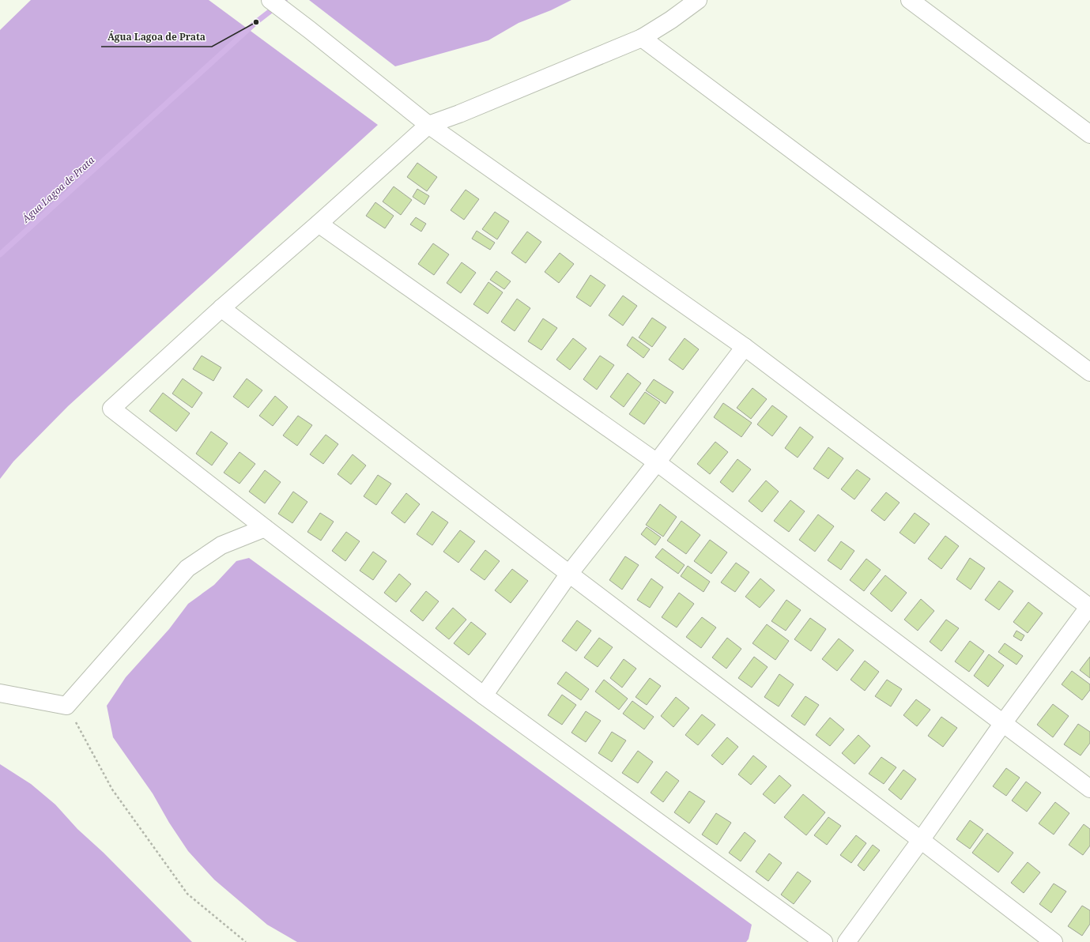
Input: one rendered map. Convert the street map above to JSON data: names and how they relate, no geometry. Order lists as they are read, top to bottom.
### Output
{
  "water": ["Água Lagoa de Prata"],
  "places": ["Água Lagoa de Prata"]
}
